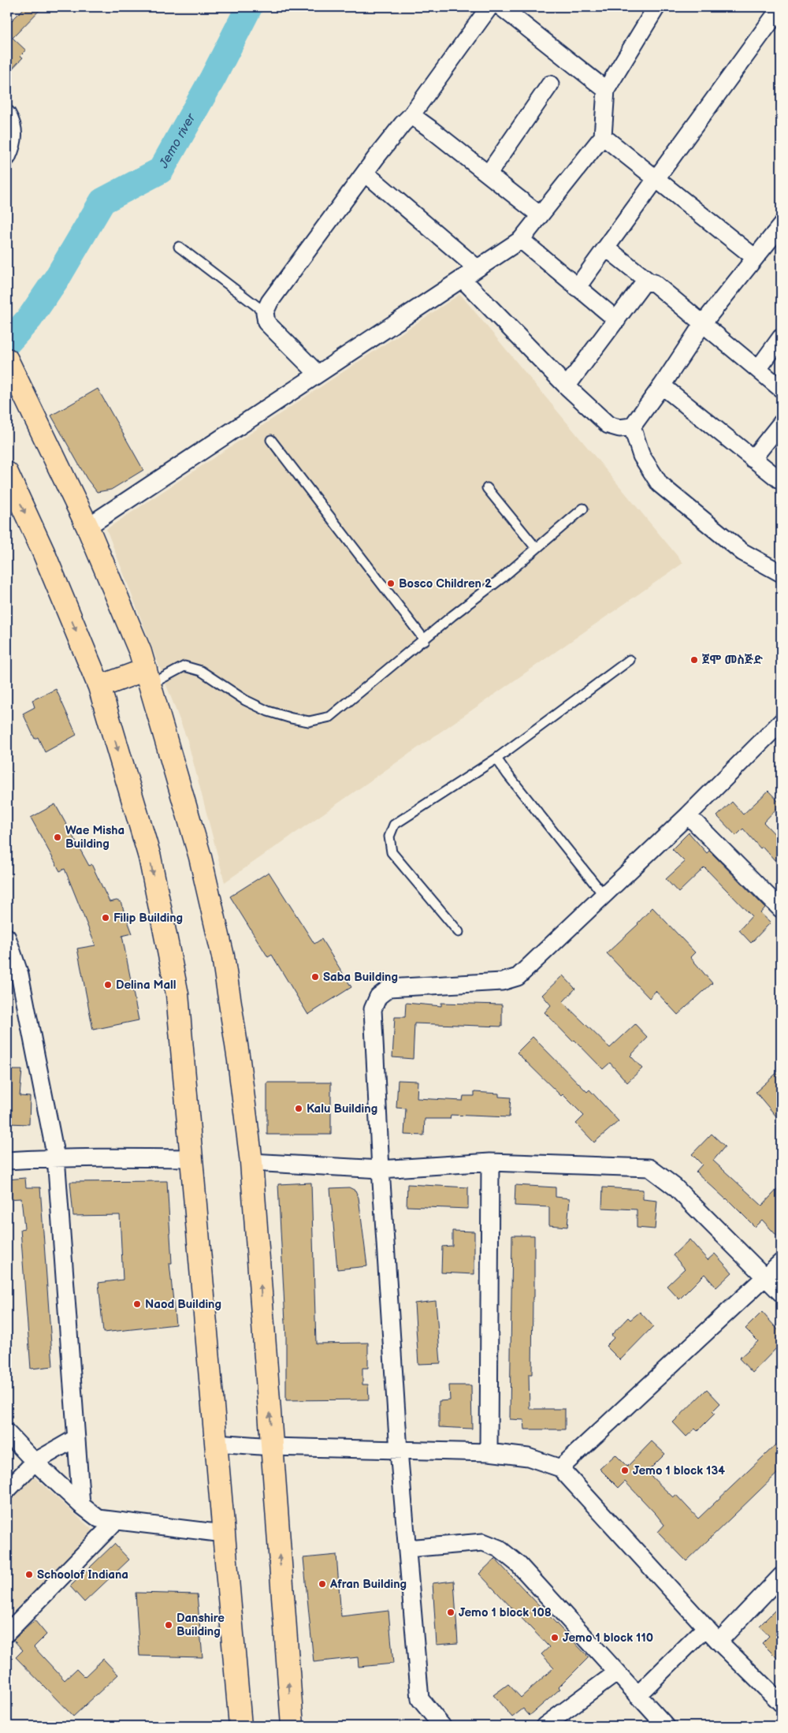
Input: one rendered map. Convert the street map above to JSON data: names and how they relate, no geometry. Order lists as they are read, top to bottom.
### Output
{
  "water": ["Jemo river"],
  "places": [
    "Bosco Children 2",
    "ጀሞ መስጅድ",
    "Wae Misha Building",
    "Filip Building",
    "Saba Building",
    "Delina Mall",
    "Kalu Building",
    "Naod Building",
    "Jemo 1 block 134",
    "Schoolof Indiana",
    "Afran Building",
    "Jemo 1 block 108",
    "Danshire Building",
    "Jemo 1 block 110"
  ]
}
